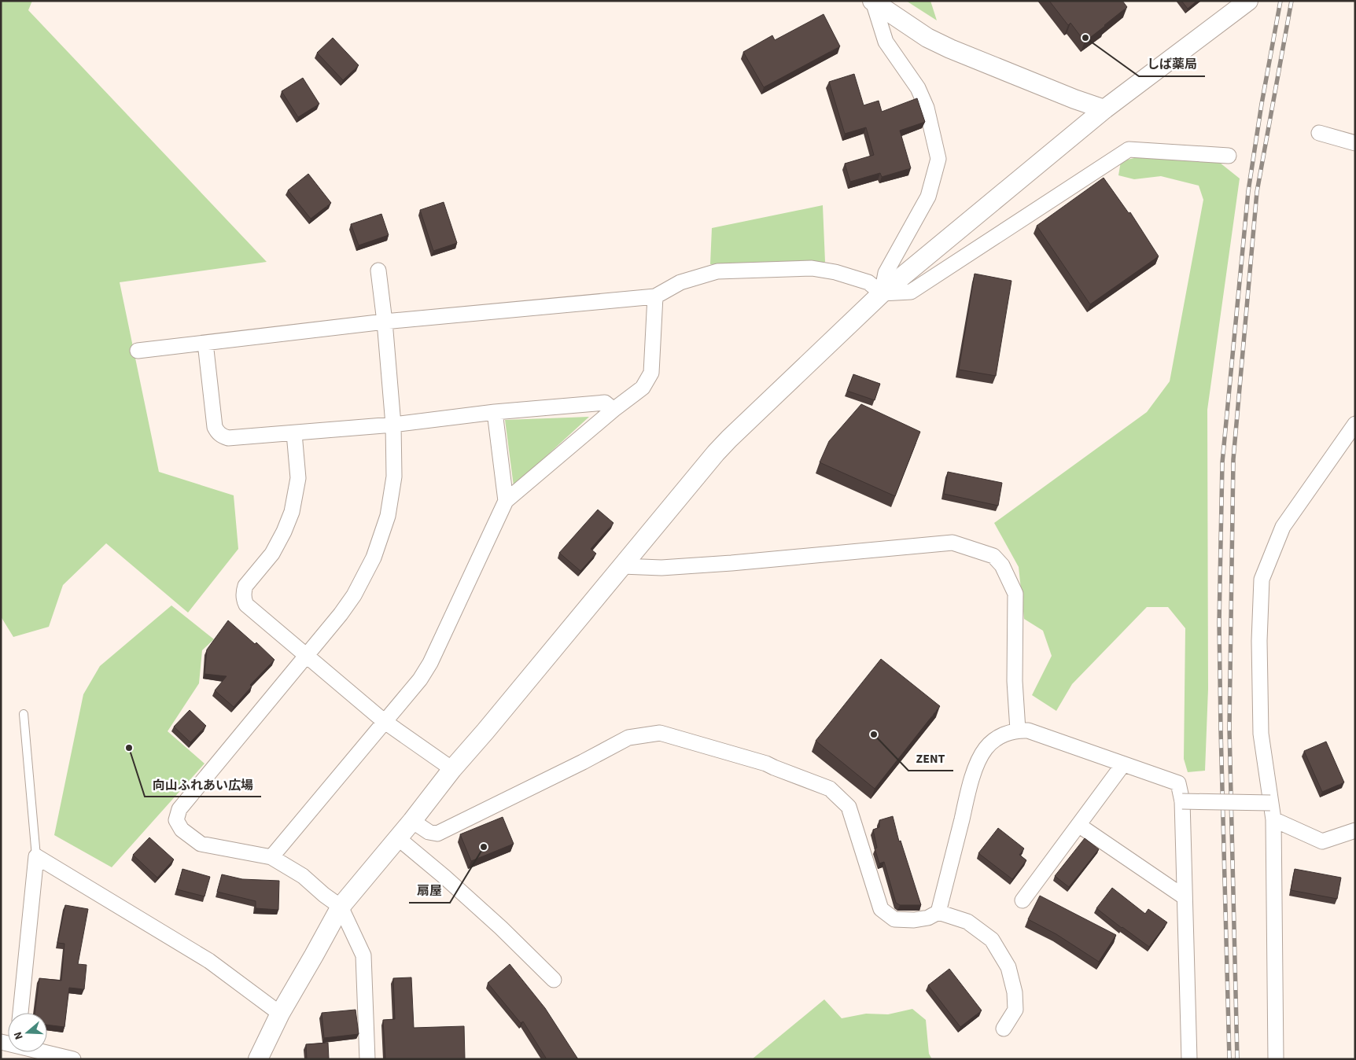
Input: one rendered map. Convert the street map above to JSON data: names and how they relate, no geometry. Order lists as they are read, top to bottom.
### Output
{
  "places": [
    "しば薬局",
    "ZENT",
    "向山ふれあい広場",
    "扇屋"
  ],
  "north": "left"
}
